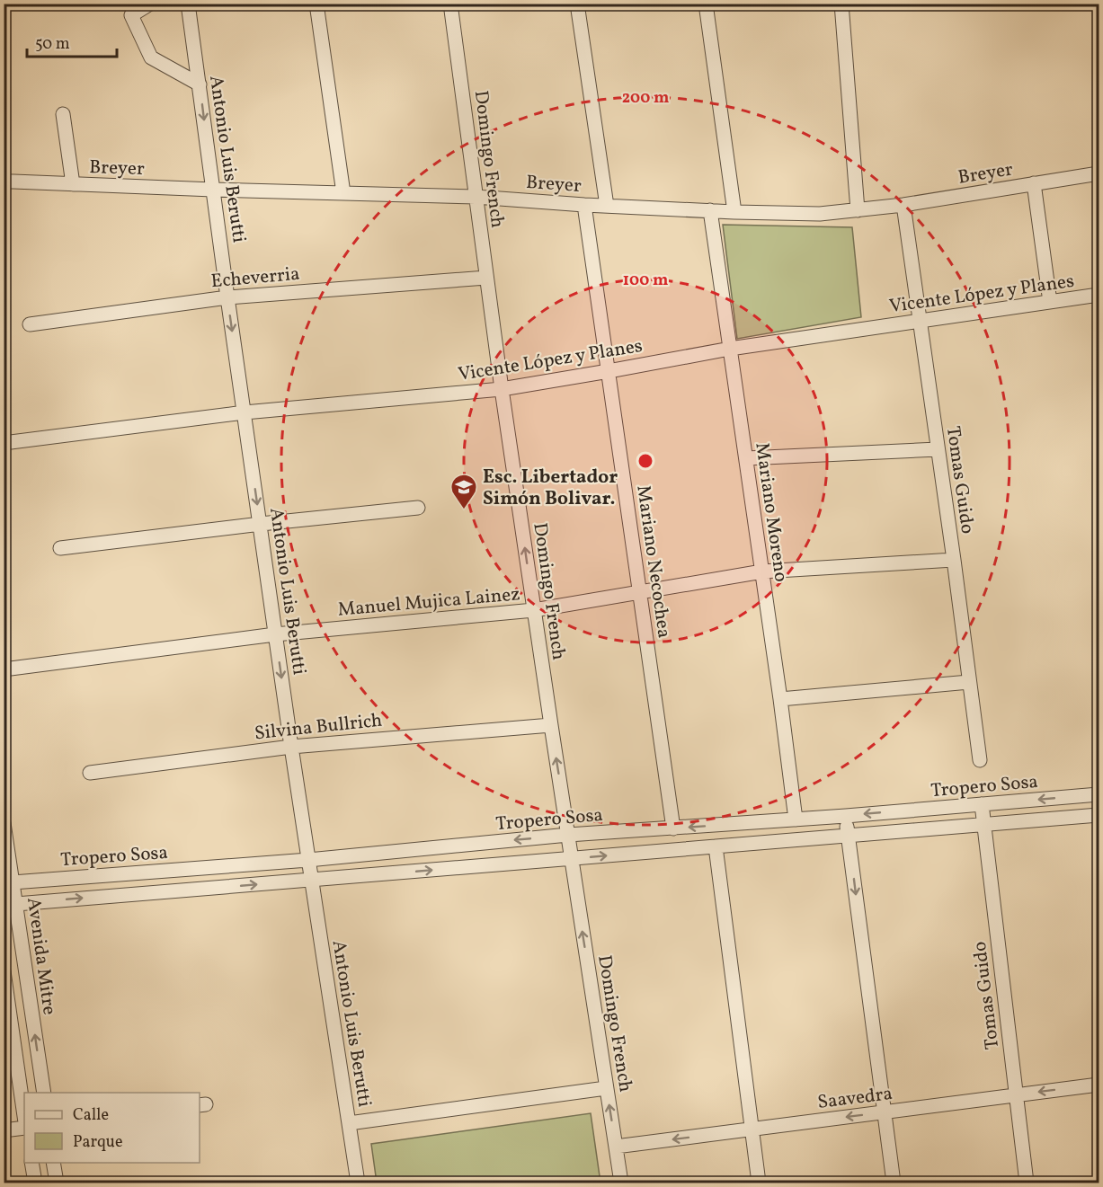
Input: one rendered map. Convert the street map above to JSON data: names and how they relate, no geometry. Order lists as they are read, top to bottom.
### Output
{
  "streets": {
    "street": [
      "Antonio Luis Berutti",
      "Domingo French",
      "Breyer",
      "Echeverria",
      "Vicente López y Planes",
      "Tomas Guido",
      "Mariano Moreno",
      "Mariano Necochea",
      "Manuel Mujica Lainez",
      "Silvina Bullrich",
      "Tropero Sosa",
      "Avenida Mitre",
      "Saavedra"
    ]
  },
  "crossings": [
    ["Antonio Luis Berutti", "Breyer"],
    ["Antonio Luis Berutti", "Echeverria"],
    ["Antonio Luis Berutti", "Vicente López y Planes"],
    ["Antonio Luis Berutti", "Manuel Mujica Lainez"],
    ["Antonio Luis Berutti", "Silvina Bullrich"],
    ["Antonio Luis Berutti", "Tropero Sosa"],
    ["Domingo French", "Breyer"],
    ["Domingo French", "Echeverria"],
    ["Domingo French", "Vicente López y Planes"],
    ["Domingo French", "Manuel Mujica Lainez"],
    ["Domingo French", "Silvina Bullrich"],
    ["Domingo French", "Tropero Sosa"],
    ["Domingo French", "Saavedra"],
    ["Breyer", "Tomas Guido"],
    ["Breyer", "Mariano Moreno"],
    ["Breyer", "Mariano Necochea"],
    ["Vicente López y Planes", "Tomas Guido"],
    ["Vicente López y Planes", "Mariano Moreno"],
    ["Vicente López y Planes", "Mariano Necochea"],
    ["Tomas Guido", "Manuel Mujica Lainez"],
    ["Tomas Guido", "Tropero Sosa"],
    ["Tomas Guido", "Saavedra"],
    ["Mariano Moreno", "Manuel Mujica Lainez"],
    ["Mariano Moreno", "Tropero Sosa"],
    ["Mariano Necochea", "Manuel Mujica Lainez"],
    ["Mariano Necochea", "Tropero Sosa"],
    ["Tropero Sosa", "Avenida Mitre"]
  ],
  "one_way": ["Antonio Luis Berutti", "Domingo French", "Saavedra"],
  "places": {
    "school or university": ["Esc. Libertador Simón Bolivar."]
  },
  "legend": ["Calle", "Parque"],
  "scale_bar": "50 m",
  "rings": ["200 m", "100 m"]
}
